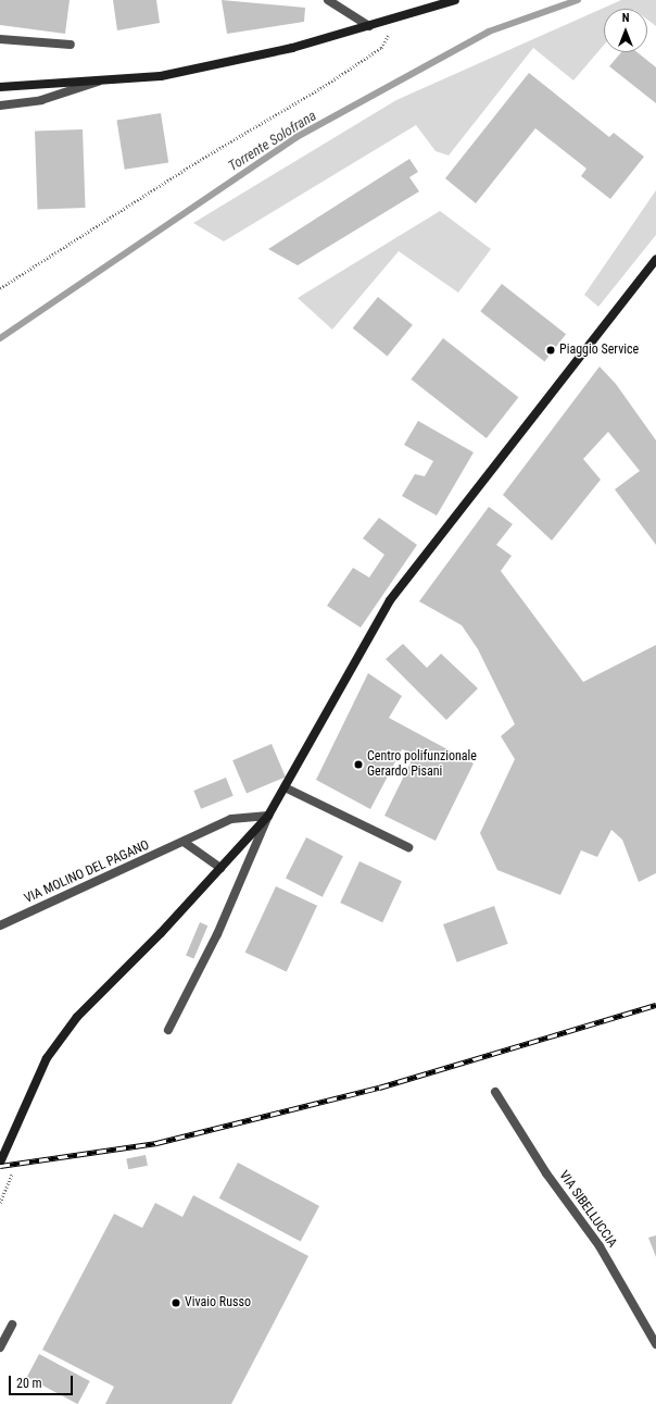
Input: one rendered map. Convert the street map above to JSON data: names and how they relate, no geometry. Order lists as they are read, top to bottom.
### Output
{
  "streets": {
    "street": ["VIA MOLINO DEL PAGANO", "VIA SIBELLUCCIA"]
  },
  "water": ["Torrente Solofrana"],
  "places": ["Piaggio Service", "Centro polifunzionale Gerardo Pisani", "Vivaio Russo"],
  "scale_bar": "20 m",
  "north": "top"
}
